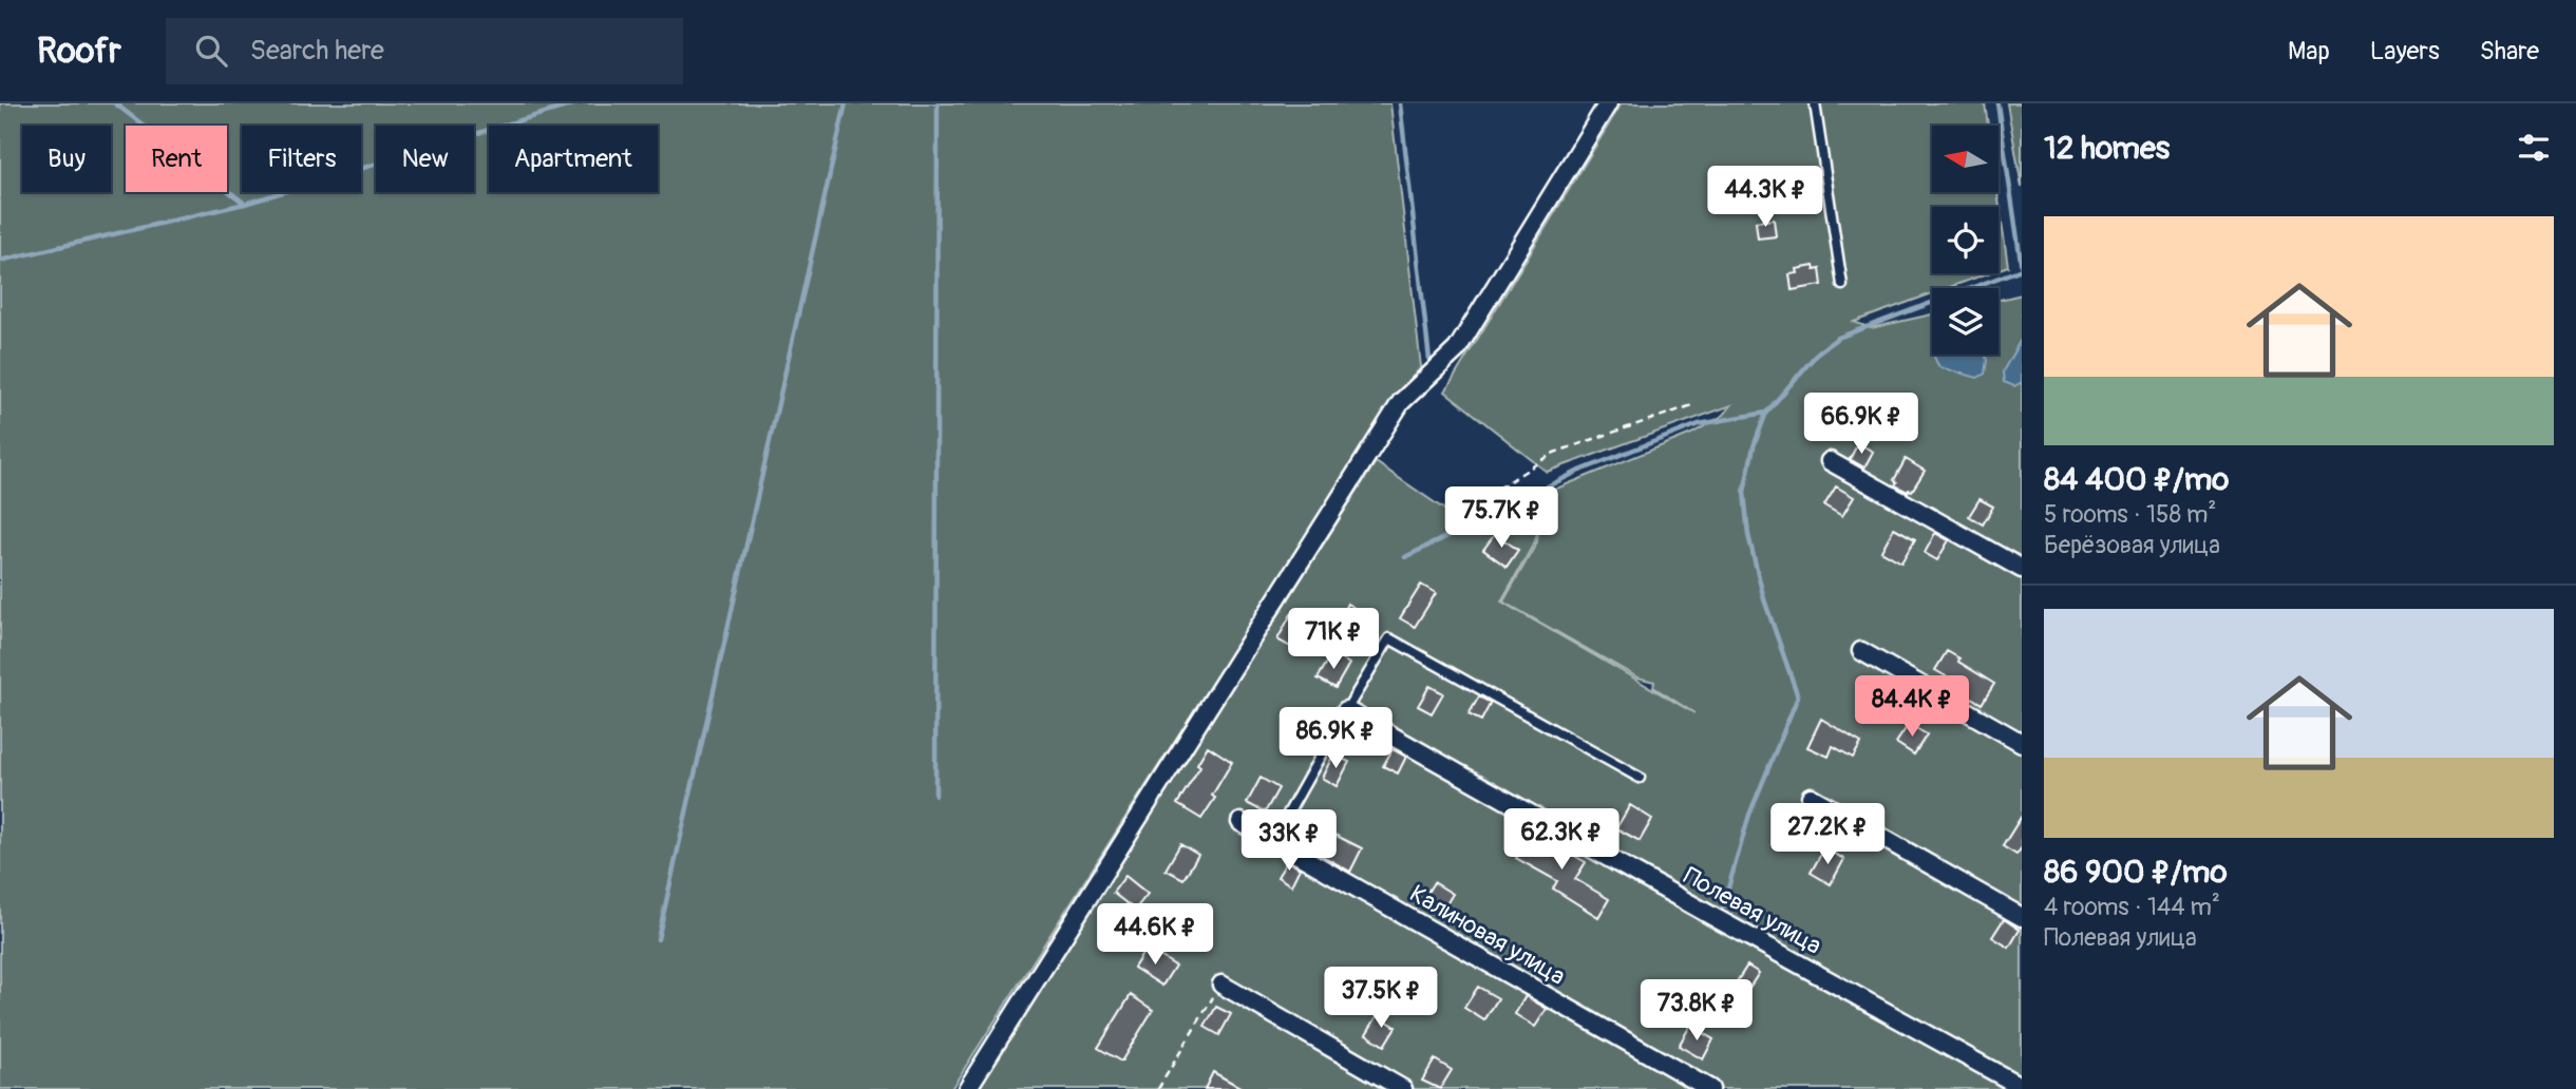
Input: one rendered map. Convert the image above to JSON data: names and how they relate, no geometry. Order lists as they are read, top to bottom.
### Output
{
  "streets": {
    "street": ["Полевая улица", "Калиновая улица"]
  },
  "north": "left",
  "page": {
    "header": "Roofr",
    "search": "Search here",
    "nav": ["Map", "Layers", "Share"],
    "heading": "12 homes",
    "chip": [
      "Buy",
      "Rent",
      "Filters",
      "New",
      "Apartment"
    ],
    "price": [
      "44.3K ₽",
      "66.9K ₽",
      "75.7K ₽",
      "71K ₽",
      "84.4K ₽",
      "86.9K ₽",
      "27.2K ₽",
      "62.3K ₽",
      "33K ₽",
      "44.6K ₽",
      "37.5K ₽",
      "73.8K ₽"
    ],
    "list": [
      {
        "name": "84 400 ₽/mo",
        "note": "5 rooms · 158 m² · Берёзовая улица"
      },
      {
        "name": "86 900 ₽/mo",
        "note": "4 rooms · 144 m² · Полевая улица"
      }
    ]
  }
}
